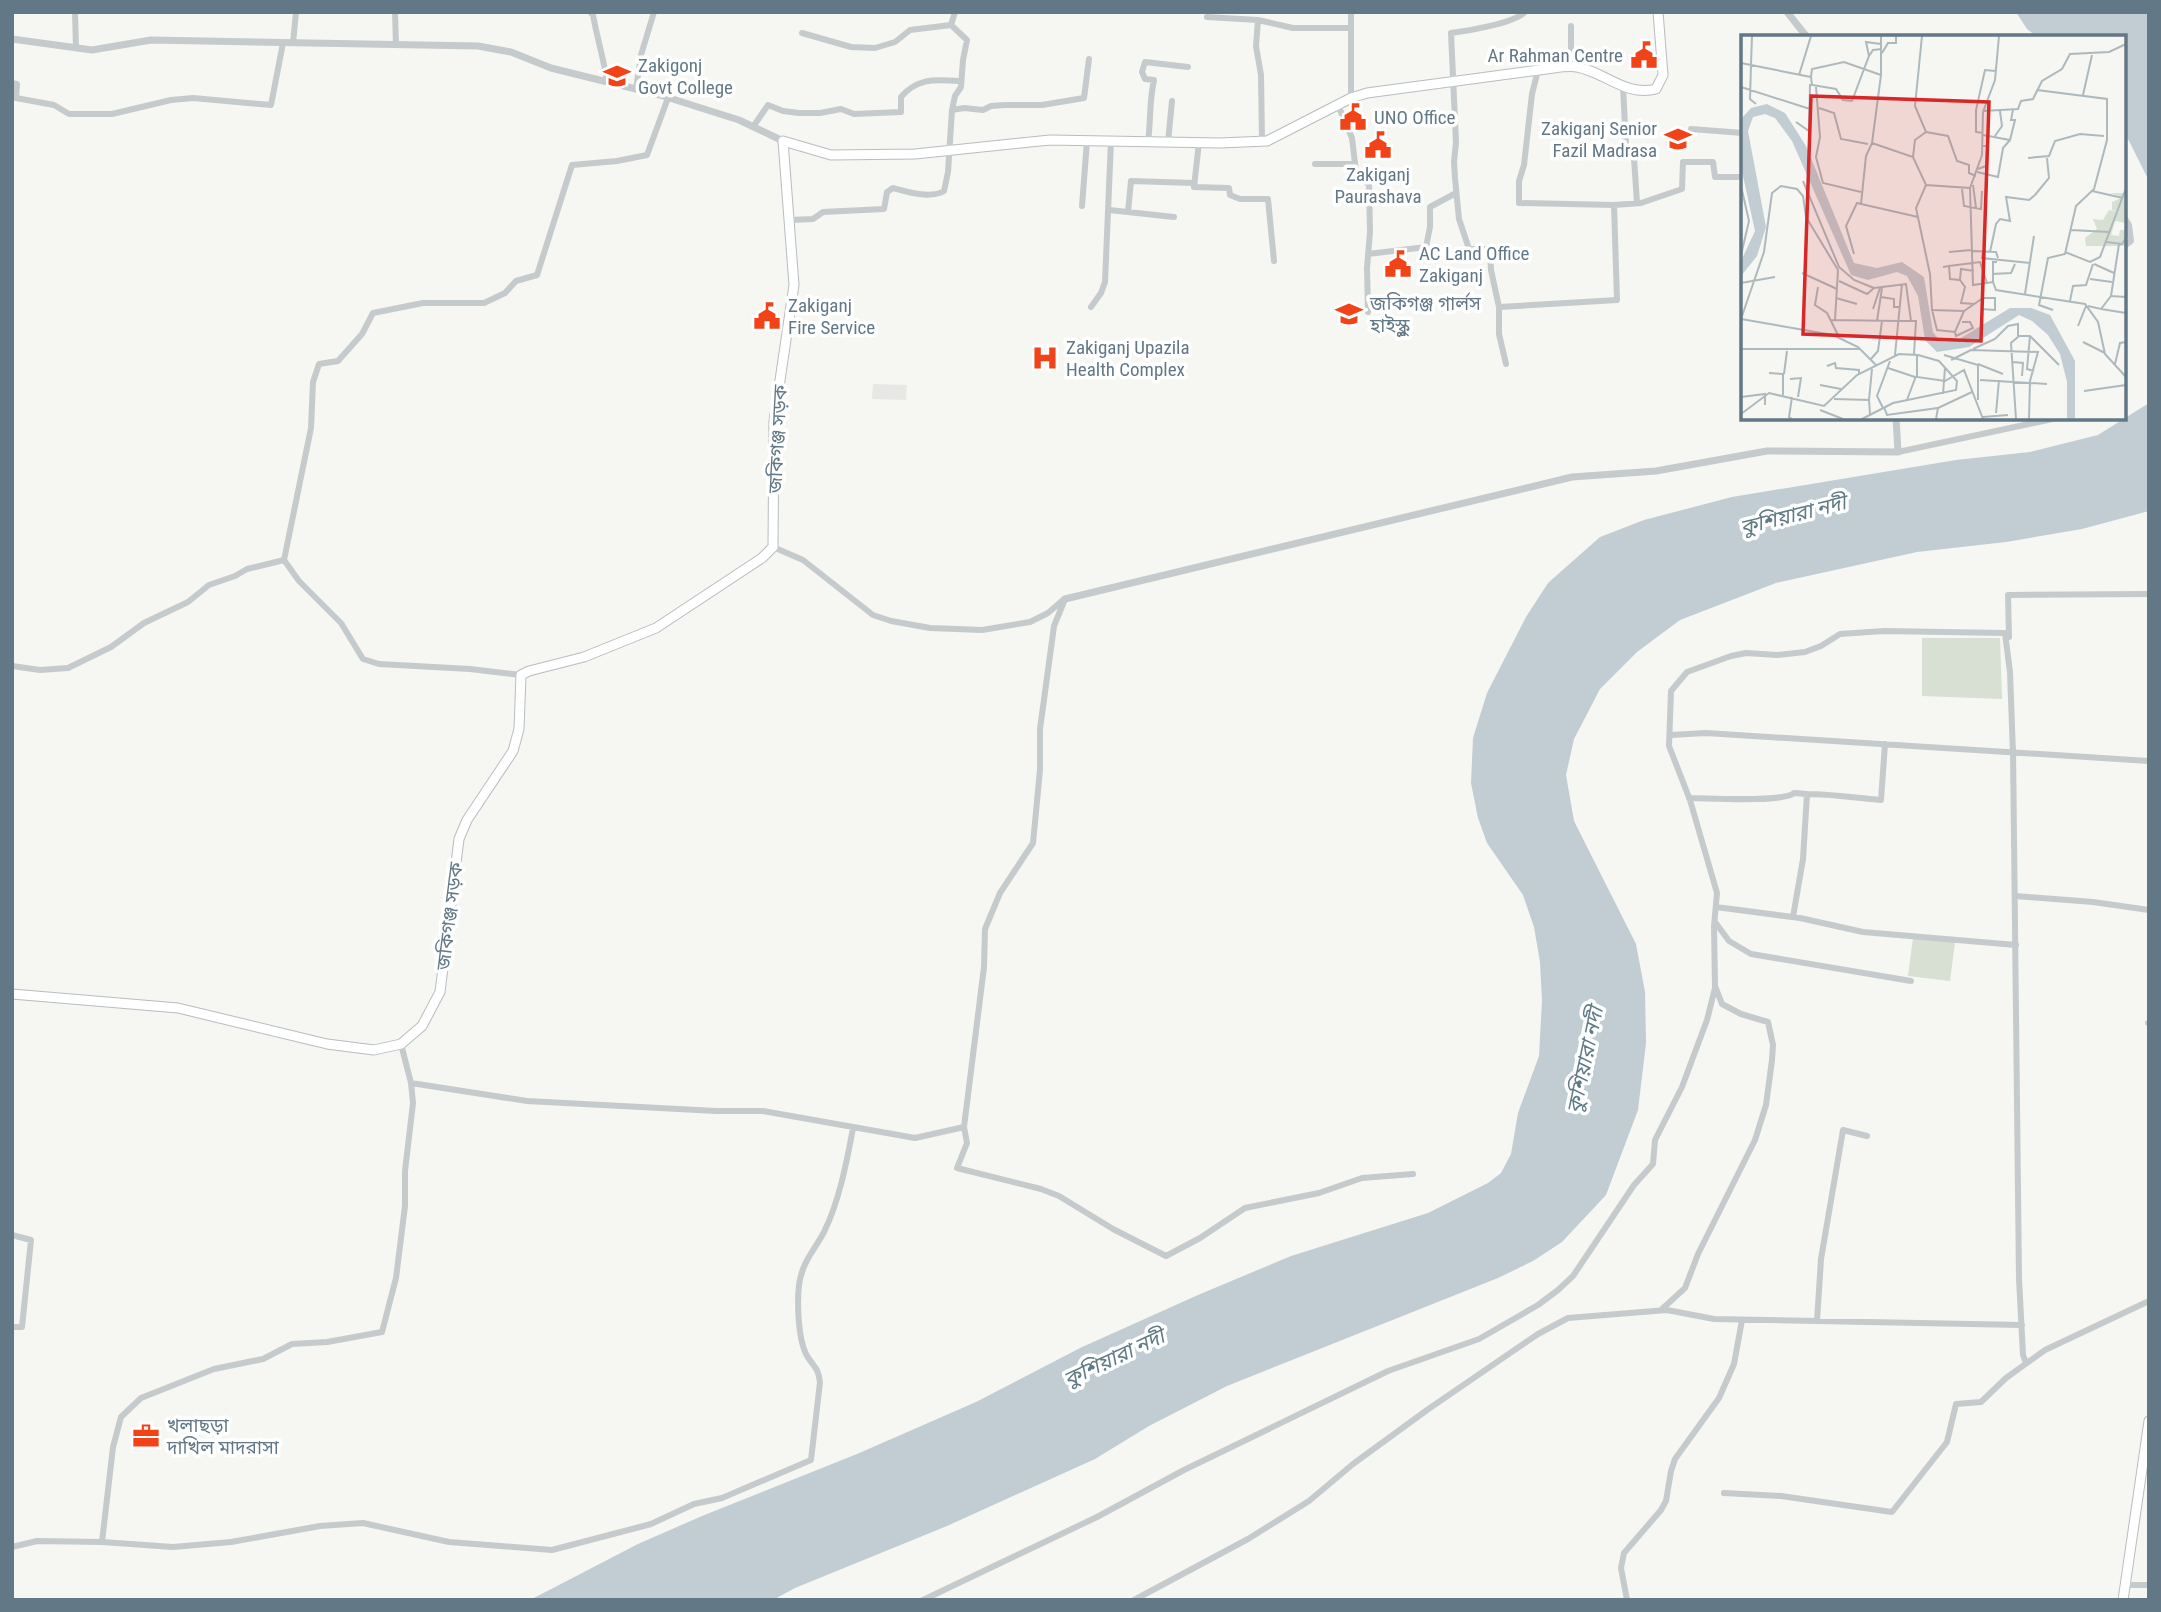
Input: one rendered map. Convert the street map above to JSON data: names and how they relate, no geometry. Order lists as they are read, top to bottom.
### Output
{
  "streets": {
    "main road": ["জকিগঞ্জ সড়ক"]
  },
  "water": ["কুশিয়ারা নদী"],
  "places": {
    "public building": [
      "Ar Rahman Centre",
      "UNO Office",
      "Zakiganj Paurashava",
      "AC Land Office Zakiganj",
      "Zakiganj Fire Service"
    ],
    "school or university": ["Zakigonj Govt College", "Zakiganj Senior Fazil Madrasa", "জকিগঞ্জ গার্লস হাইস্কুল"],
    "hospital": ["Zakiganj Upazila Health Complex"],
    "office": ["খলাছড়া দাখিল মাদরাসা"]
  }
}
